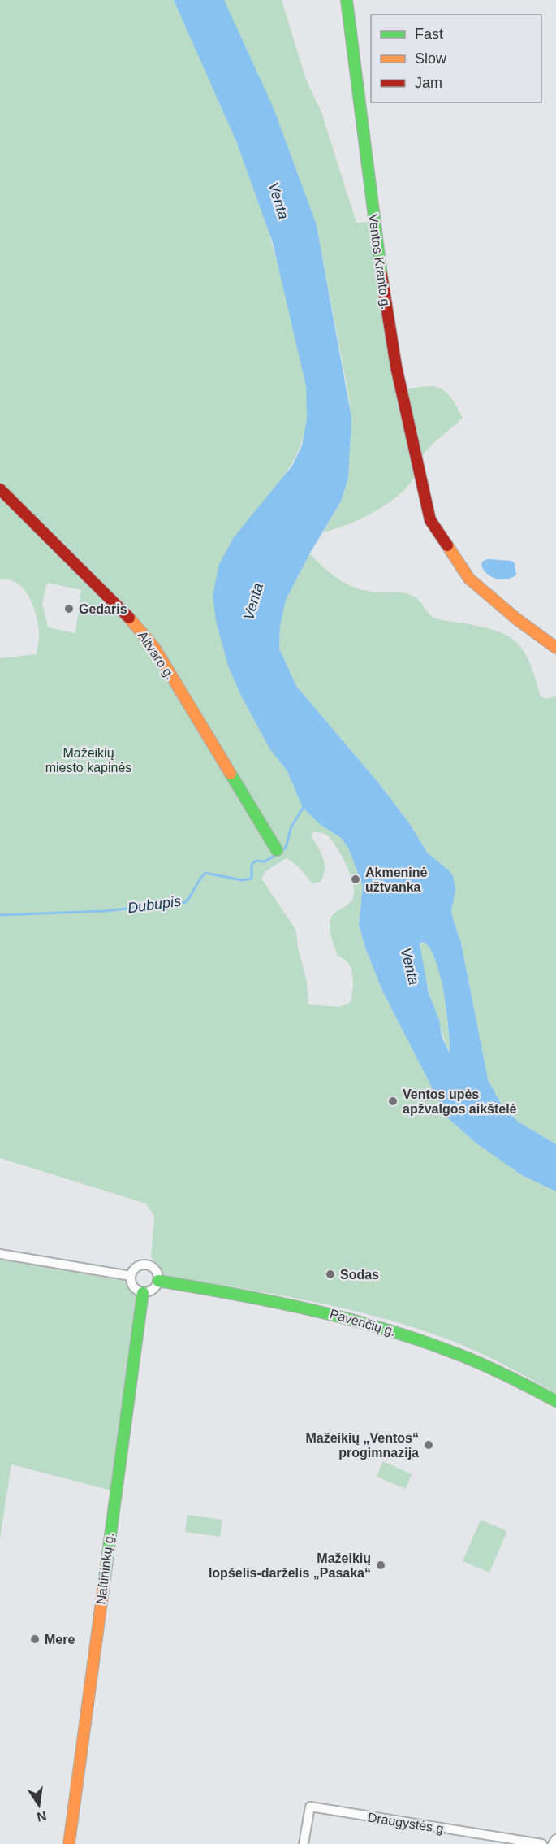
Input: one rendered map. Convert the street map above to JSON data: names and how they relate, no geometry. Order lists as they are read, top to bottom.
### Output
{
  "streets": {
    "street": [
      "Ventos Kranto g.",
      "Aitvaro g.",
      "Pavenčių g.",
      "Naftininkų g.",
      "Draugystės g."
    ]
  },
  "crossings": [
    ["Pavenčių g.", "Naftininkų g."]
  ],
  "water": ["Venta", "Dubupis"],
  "parks": ["Mažeikių miesto kapinės"],
  "places": [
    "Gedaris",
    "Akmeninė užtvanka",
    "Ventos upės apžvalgos aikštelė",
    "Sodas",
    "Mažeikių „Ventos“ progimnazija",
    "Mažeikių lopšelis-darželis „Pasaka“",
    "Mere"
  ],
  "legend": ["Fast", "Slow", "Jam"],
  "north": "bottom"
}
